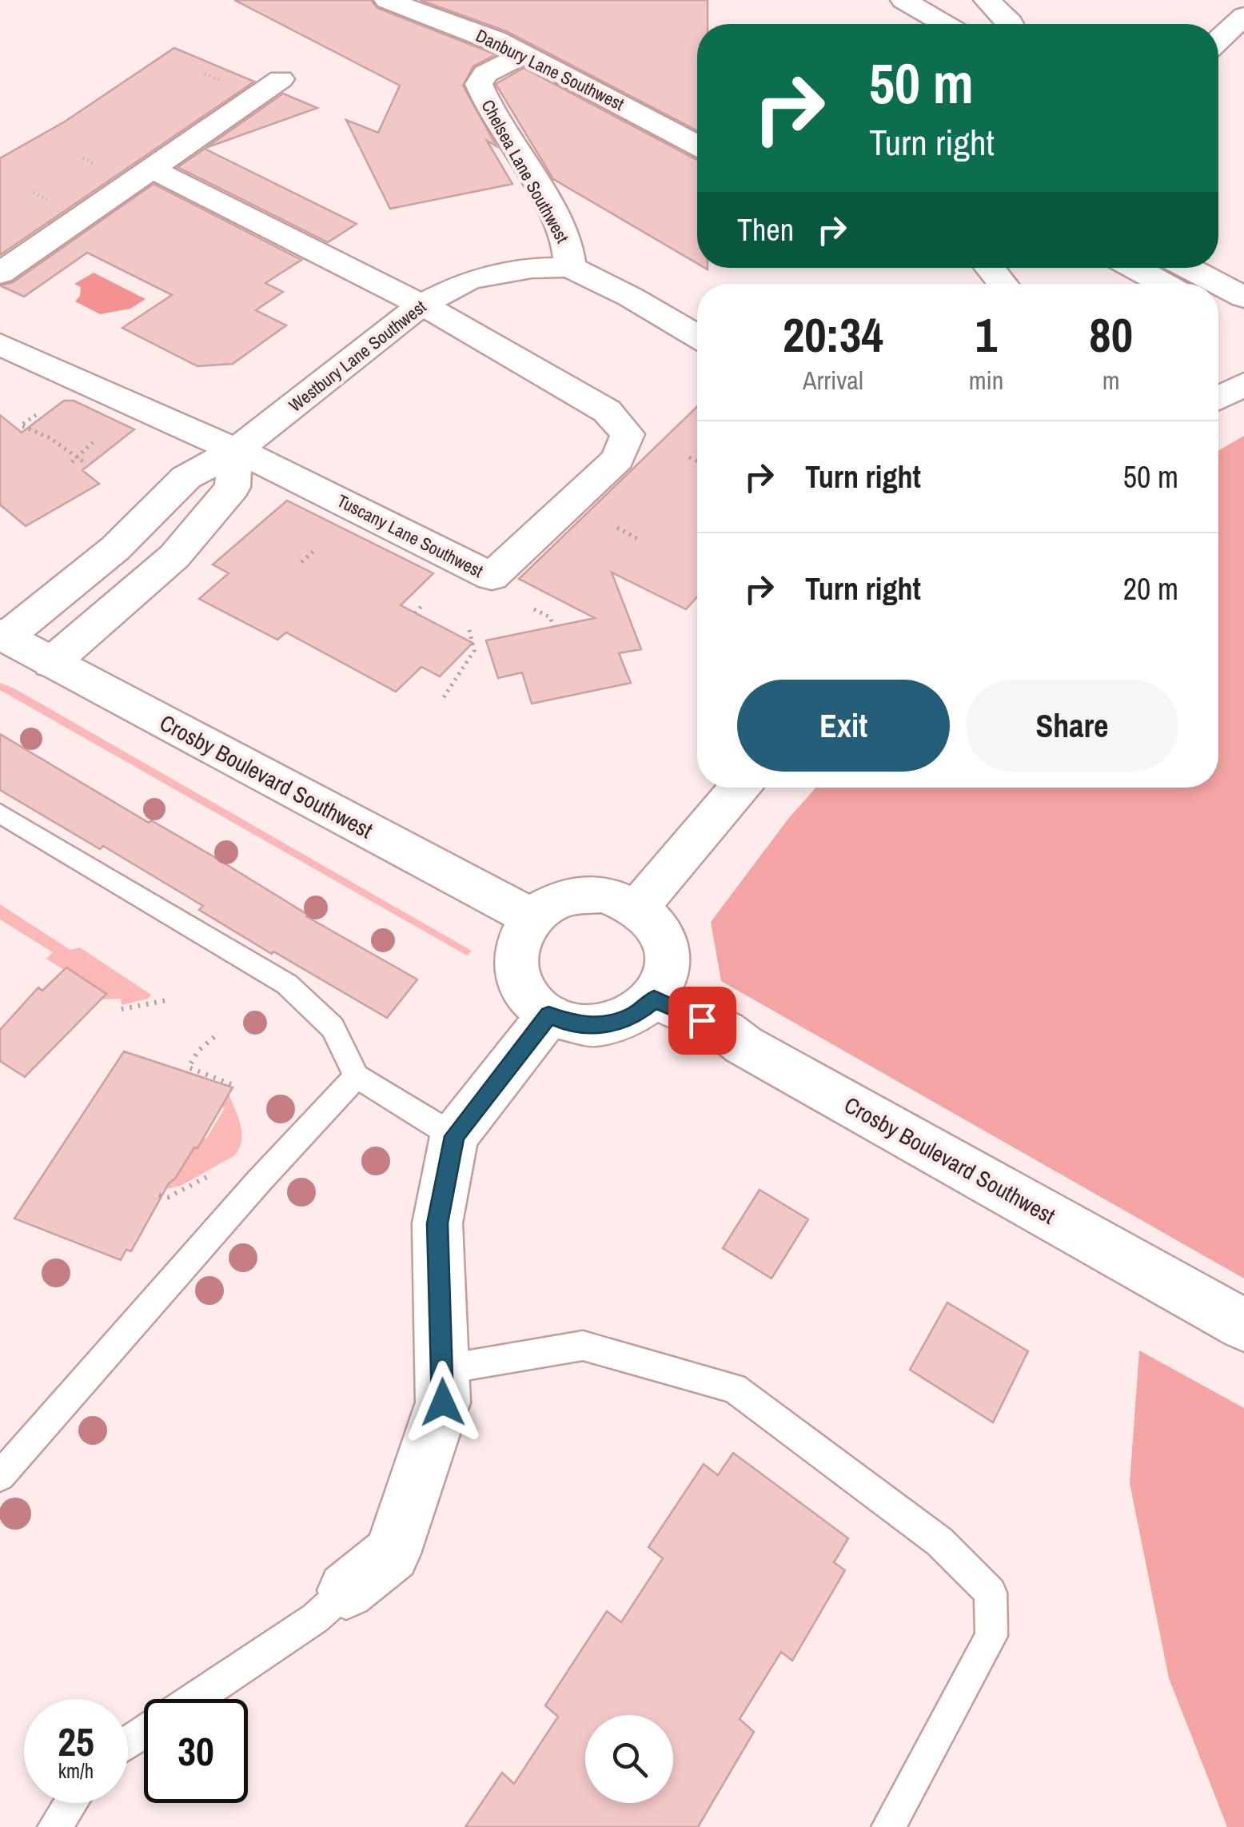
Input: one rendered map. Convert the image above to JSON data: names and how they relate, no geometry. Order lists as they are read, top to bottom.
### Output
{
  "streets": {
    "street": [
      "Danbury Lane Southwest",
      "Chelsea Lane Southwest",
      "Westbury Lane Southwest",
      "Tuscany Lane Southwest",
      "Crosby Boulevard Southwest"
    ]
  },
  "crossings": [
    ["Danbury Lane Southwest", "Chelsea Lane Southwest"],
    ["Chelsea Lane Southwest", "Westbury Lane Southwest"],
    ["Westbury Lane Southwest", "Tuscany Lane Southwest"],
    ["Westbury Lane Southwest", "Crosby Boulevard Southwest"]
  ],
  "page": {
    "turn": ["50 m", "Turn right"],
    "then": "Then",
    "eta": [
      "20:34",
      "Arrival",
      "1",
      "min",
      "80",
      "m"
    ],
    "list": [
      {
        "name": "Turn right",
        "value": "50 m"
      },
      {
        "name": "Turn right",
        "value": "20 m"
      }
    ],
    "buttons": ["Exit", "Share"],
    "speed": "25 km/h",
    "limit": "30"
  }
}
